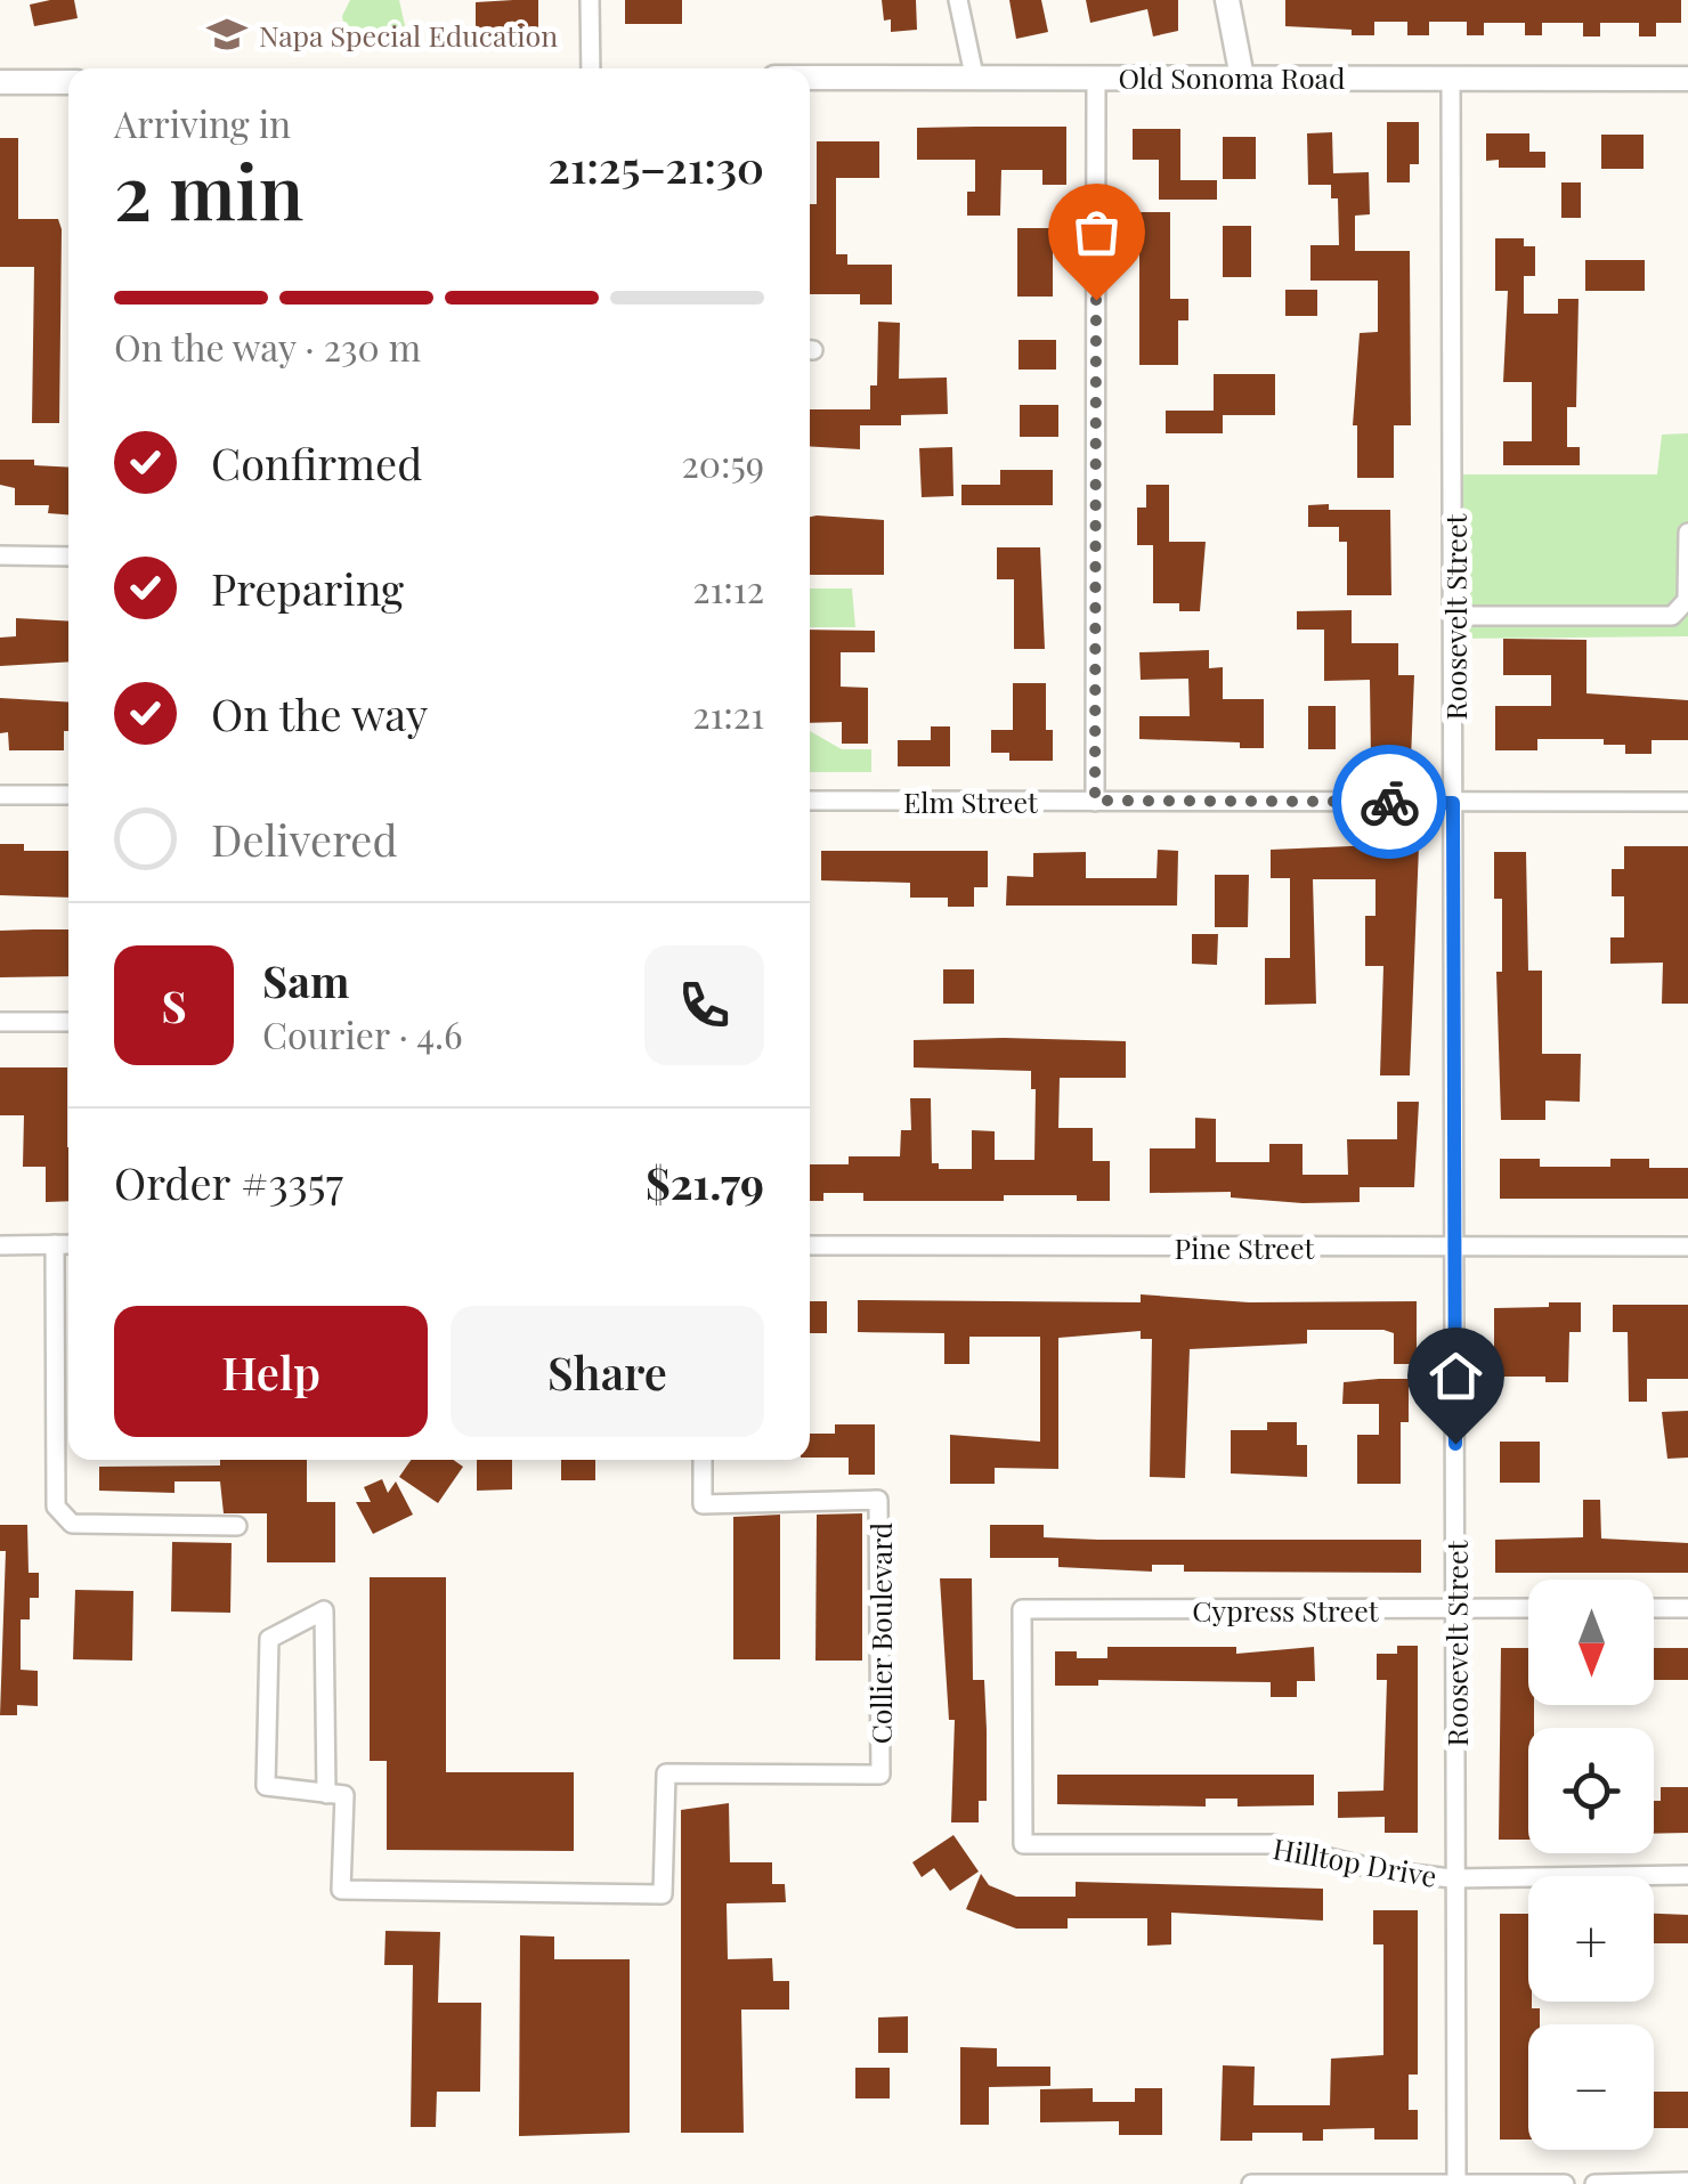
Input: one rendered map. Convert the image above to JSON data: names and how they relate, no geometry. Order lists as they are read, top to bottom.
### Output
{
  "streets": {
    "main road": ["Old Sonoma Road"],
    "street": [
      "Roosevelt Street",
      "Elm Street",
      "Pine Street",
      "Cypress Street",
      "Collier Boulevard",
      "Hilltop Drive"
    ]
  },
  "crossings": [
    ["Old Sonoma Road", "Roosevelt Street"],
    ["Roosevelt Street", "Elm Street"],
    ["Roosevelt Street", "Pine Street"],
    ["Roosevelt Street", "Cypress Street"],
    ["Roosevelt Street", "Hilltop Drive"],
    ["Cypress Street", "Hilltop Drive"]
  ],
  "places": {
    "school or university": ["Napa Special Education"]
  },
  "north": "bottom",
  "page": {
    "heading": ["2 min", "Arriving in", "21:25–21:30"],
    "panel": [
      "Sam",
      "Courier · 4.6",
      "Order #3357",
      "$21.79"
    ],
    "bar": "On the way · 230 m",
    "list": [
      ["Confirmed", "20:59"],
      ["Preparing", "21:12"],
      ["On the way", "21:21"],
      "Delivered"
    ],
    "round": "S",
    "buttons": ["Help", "Share"],
    "map_buttons": ["+", "−"]
  }
}
